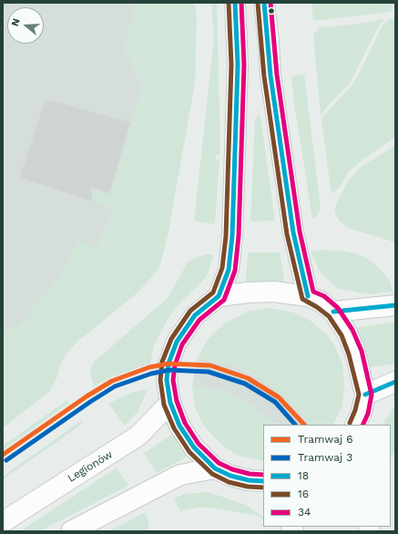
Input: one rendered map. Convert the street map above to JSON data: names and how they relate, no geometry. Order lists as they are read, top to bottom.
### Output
{
  "streets": {
    "street": ["Legionów"]
  },
  "lines": [
    "transit line 18",
    "transit line 16",
    "transit line 34",
    "tram line 6",
    "tram line 3"
  ],
  "legend": [
    "Tramwaj 6",
    "Tramwaj 3",
    "18",
    "16",
    "34"
  ],
  "north": "left"
}
